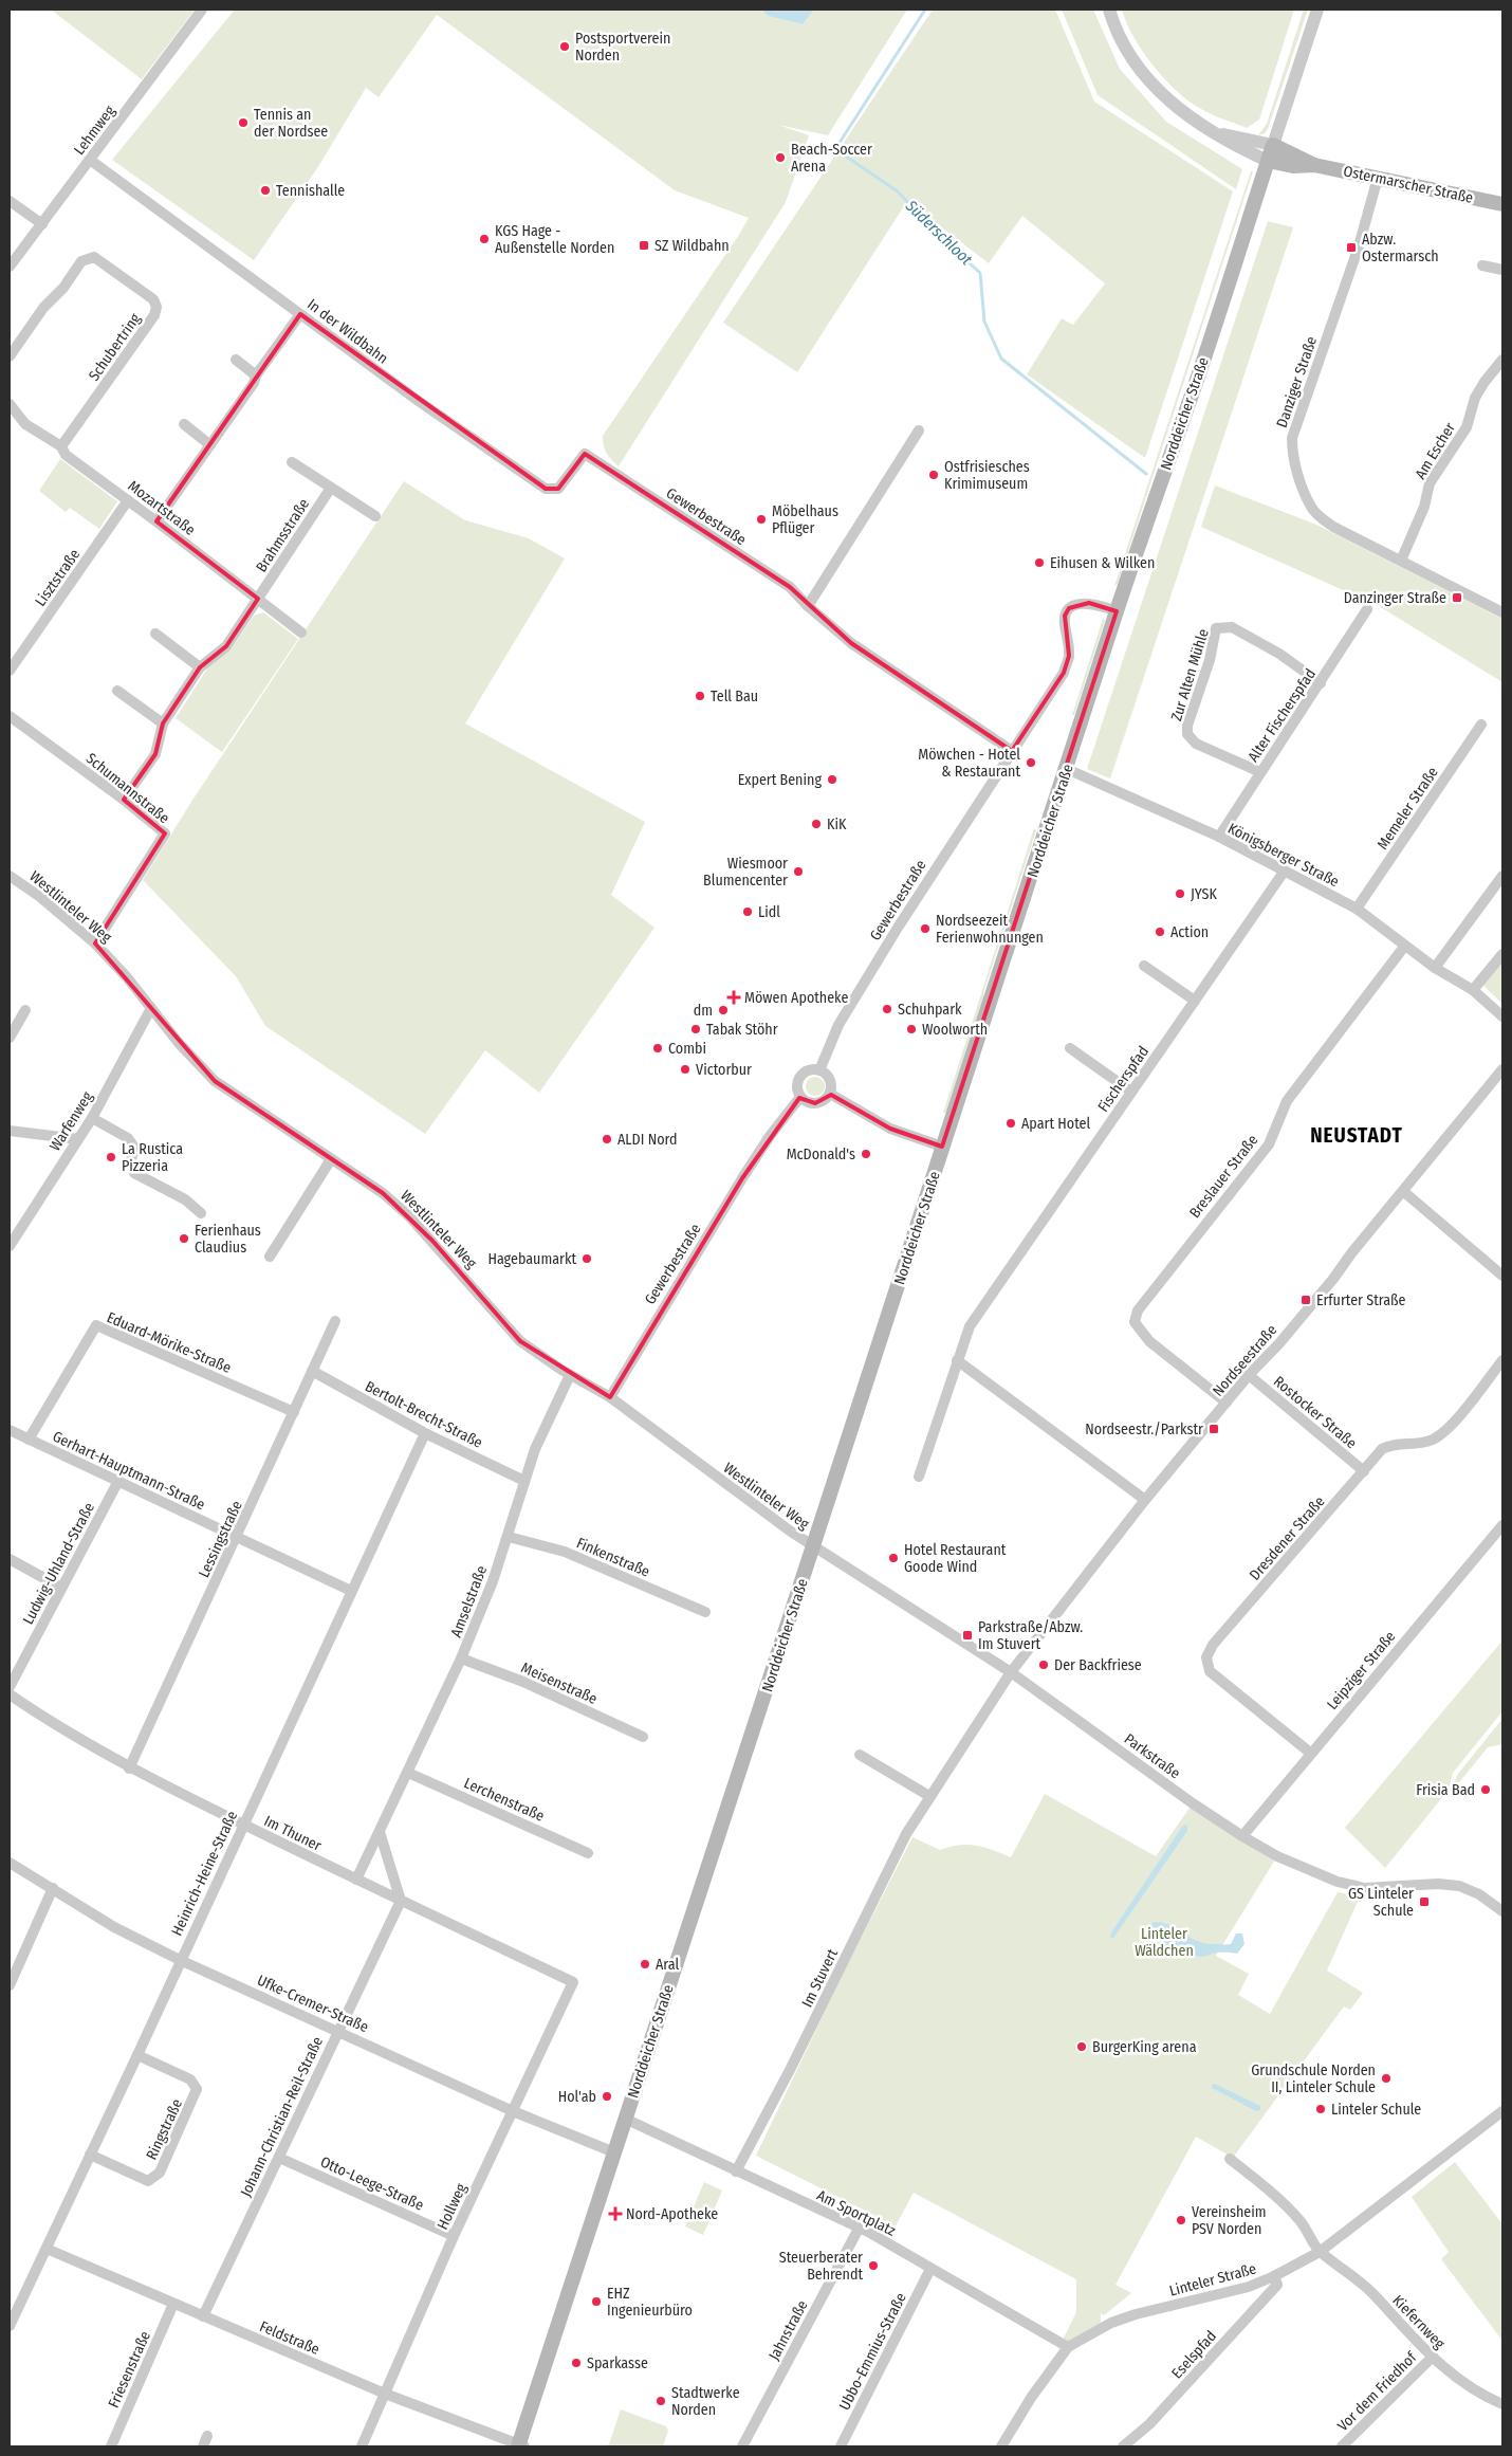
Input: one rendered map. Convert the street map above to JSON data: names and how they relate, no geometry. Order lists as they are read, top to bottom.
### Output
{
  "streets": {
    "main road": ["Ostermarscher Straße", "Norddeicher Straße"],
    "street": [
      "Lehmweg",
      "In der Wildbahn",
      "Schubertring",
      "Danziger Straße",
      "Am Escher",
      "Mozartstraße",
      "Gewerbestraße",
      "Brahmsstraße",
      "Lisztstraße",
      "Zur Alten Mühle",
      "Alter Fischerspfad",
      "Schumannstraße",
      "Memeler Straße",
      "Königsberger Straße",
      "Westlinteler Weg",
      "Fischerspfad",
      "Warfenweg",
      "Breslauer Straße",
      "Eduard-Mörike-Straße",
      "Nordseestraße",
      "Rostocker Straße",
      "Bertolt-Brecht-Straße",
      "Gerhart-Hauptmann-Straße",
      "Dresdener Straße",
      "Lessingstraße",
      "Finkenstraße",
      "Ludwig-Uhland-Straße",
      "Amselstraße",
      "Leipziger Straße",
      "Meisenstraße",
      "Parkstraße",
      "Lerchenstraße",
      "Im Thuner",
      "Heinrich-Heine-Straße",
      "Im Stuvert",
      "Ufke-Cremer-Straße",
      "Johann-Christian-Reil-Straße",
      "Ringstraße",
      "Otto-Leege-Straße",
      "Hollweg",
      "Am Sportplatz",
      "Linteler Straße",
      "Kiefernweg",
      "Jahnstraße",
      "Feldstraße",
      "Ubbo-Emmius-Straße",
      "Eselspfad",
      "Friesenstraße",
      "Vor dem Friedhof"
    ]
  },
  "crossings": [
    ["Lehmweg", "In der Wildbahn"],
    ["Ostermarscher Straße", "Danziger Straße"],
    ["Ostermarscher Straße", "Norddeicher Straße"],
    ["In der Wildbahn", "Gewerbestraße"],
    ["Schubertring", "Mozartstraße"],
    ["Danziger Straße", "Am Escher"],
    ["Norddeicher Straße", "Gewerbestraße"],
    ["Norddeicher Straße", "Königsberger Straße"],
    ["Norddeicher Straße", "Westlinteler Weg"],
    ["Norddeicher Straße", "Parkstraße"],
    ["Norddeicher Straße", "Ufke-Cremer-Straße"],
    ["Norddeicher Straße", "Am Sportplatz"],
    ["Norddeicher Straße", "Feldstraße"],
    ["Mozartstraße", "Brahmsstraße"],
    ["Mozartstraße", "Lisztstraße"],
    ["Gewerbestraße", "Westlinteler Weg"],
    ["Brahmsstraße", "Schumannstraße"],
    ["Zur Alten Mühle", "Alter Fischerspfad"],
    ["Alter Fischerspfad", "Königsberger Straße"],
    ["Schumannstraße", "Westlinteler Weg"],
    ["Memeler Straße", "Königsberger Straße"],
    ["Königsberger Straße", "Fischerspfad"],
    ["Königsberger Straße", "Breslauer Straße"],
    ["Westlinteler Weg", "Warfenweg"],
    ["Westlinteler Weg", "Amselstraße"],
    ["Westlinteler Weg", "Parkstraße"],
    ["Breslauer Straße", "Nordseestraße"],
    ["Eduard-Mörike-Straße", "Gerhart-Hauptmann-Straße"],
    ["Eduard-Mörike-Straße", "Lessingstraße"],
    ["Nordseestraße", "Rostocker Straße"],
    ["Nordseestraße", "Parkstraße"],
    ["Nordseestraße", "Im Stuvert"],
    ["Rostocker Straße", "Dresdener Straße"],
    ["Bertolt-Brecht-Straße", "Lessingstraße"],
    ["Bertolt-Brecht-Straße", "Amselstraße"],
    ["Bertolt-Brecht-Straße", "Heinrich-Heine-Straße"],
    ["Gerhart-Hauptmann-Straße", "Lessingstraße"],
    ["Gerhart-Hauptmann-Straße", "Ludwig-Uhland-Straße"],
    ["Gerhart-Hauptmann-Straße", "Heinrich-Heine-Straße"],
    ["Dresdener Straße", "Leipziger Straße"],
    ["Lessingstraße", "Im Thuner"],
    ["Finkenstraße", "Amselstraße"],
    ["Amselstraße", "Meisenstraße"],
    ["Amselstraße", "Lerchenstraße"],
    ["Amselstraße", "Im Thuner"],
    ["Leipziger Straße", "Parkstraße"],
    ["Parkstraße", "Im Stuvert"],
    ["Im Thuner", "Heinrich-Heine-Straße"],
    ["Im Thuner", "Johann-Christian-Reil-Straße"],
    ["Im Thuner", "Hollweg"],
    ["Heinrich-Heine-Straße", "Ufke-Cremer-Straße"],
    ["Heinrich-Heine-Straße", "Ringstraße"],
    ["Heinrich-Heine-Straße", "Feldstraße"],
    ["Im Stuvert", "Am Sportplatz"],
    ["Ufke-Cremer-Straße", "Johann-Christian-Reil-Straße"],
    ["Ufke-Cremer-Straße", "Hollweg"],
    ["Johann-Christian-Reil-Straße", "Otto-Leege-Straße"],
    ["Johann-Christian-Reil-Straße", "Feldstraße"],
    ["Otto-Leege-Straße", "Hollweg"],
    ["Hollweg", "Feldstraße"],
    ["Am Sportplatz", "Linteler Straße"],
    ["Am Sportplatz", "Jahnstraße"],
    ["Am Sportplatz", "Ubbo-Emmius-Straße"],
    ["Linteler Straße", "Kiefernweg"],
    ["Linteler Straße", "Eselspfad"],
    ["Kiefernweg", "Vor dem Friedhof"],
    ["Feldstraße", "Friesenstraße"]
  ],
  "districts": ["NEUSTADT"],
  "water": ["Süderschloot"],
  "parks": ["Linteler Wäldchen"],
  "places": {
    "other": [
      "Postsportverein Norden",
      "Tennis an der Nordsee",
      "Beach-Soccer Arena",
      "Tennishalle",
      "KGS Hage - Außenstelle Norden",
      "Ostfrisiesches Krimimuseum",
      "Möbelhaus Pflüger",
      "Eihusen & Wilken",
      "Tell Bau",
      "Möwchen - Hotel & Restaurant",
      "Expert Bening",
      "KiK",
      "Wiesmoor Blumencenter",
      "JYSK",
      "Lidl",
      "Nordseezeit Ferienwohnungen",
      "Action",
      "Schuhpark",
      "dm",
      "Tabak Stöhr",
      "Woolworth",
      "Combi",
      "Victorbur",
      "Apart Hotel",
      "ALDI Nord",
      "McDonald's",
      "La Rustica Pizzeria",
      "Ferienhaus Claudius",
      "Hagebaumarkt",
      "Hotel Restaurant Goode Wind",
      "Der Backfriese",
      "Frisia Bad",
      "Aral",
      "BurgerKing arena",
      "Grundschule Norden II, Linteler Schule",
      "Hol'ab",
      "Linteler Schule",
      "Vereinsheim PSV Norden",
      "Steuerberater Behrendt",
      "EHZ Ingenieurbüro",
      "Sparkasse",
      "Stadtwerke Norden"
    ],
    "transit": [
      "SZ Wildbahn",
      "Abzw. Ostermarsch",
      "Danzinger Straße",
      "Erfurter Straße",
      "Nordseestr./Parkstr",
      "Parkstraße/Abzw. Im Stuvert",
      "GS Linteler Schule"
    ],
    "health": ["Möwen Apotheke", "Nord-Apotheke"]
  }
}
